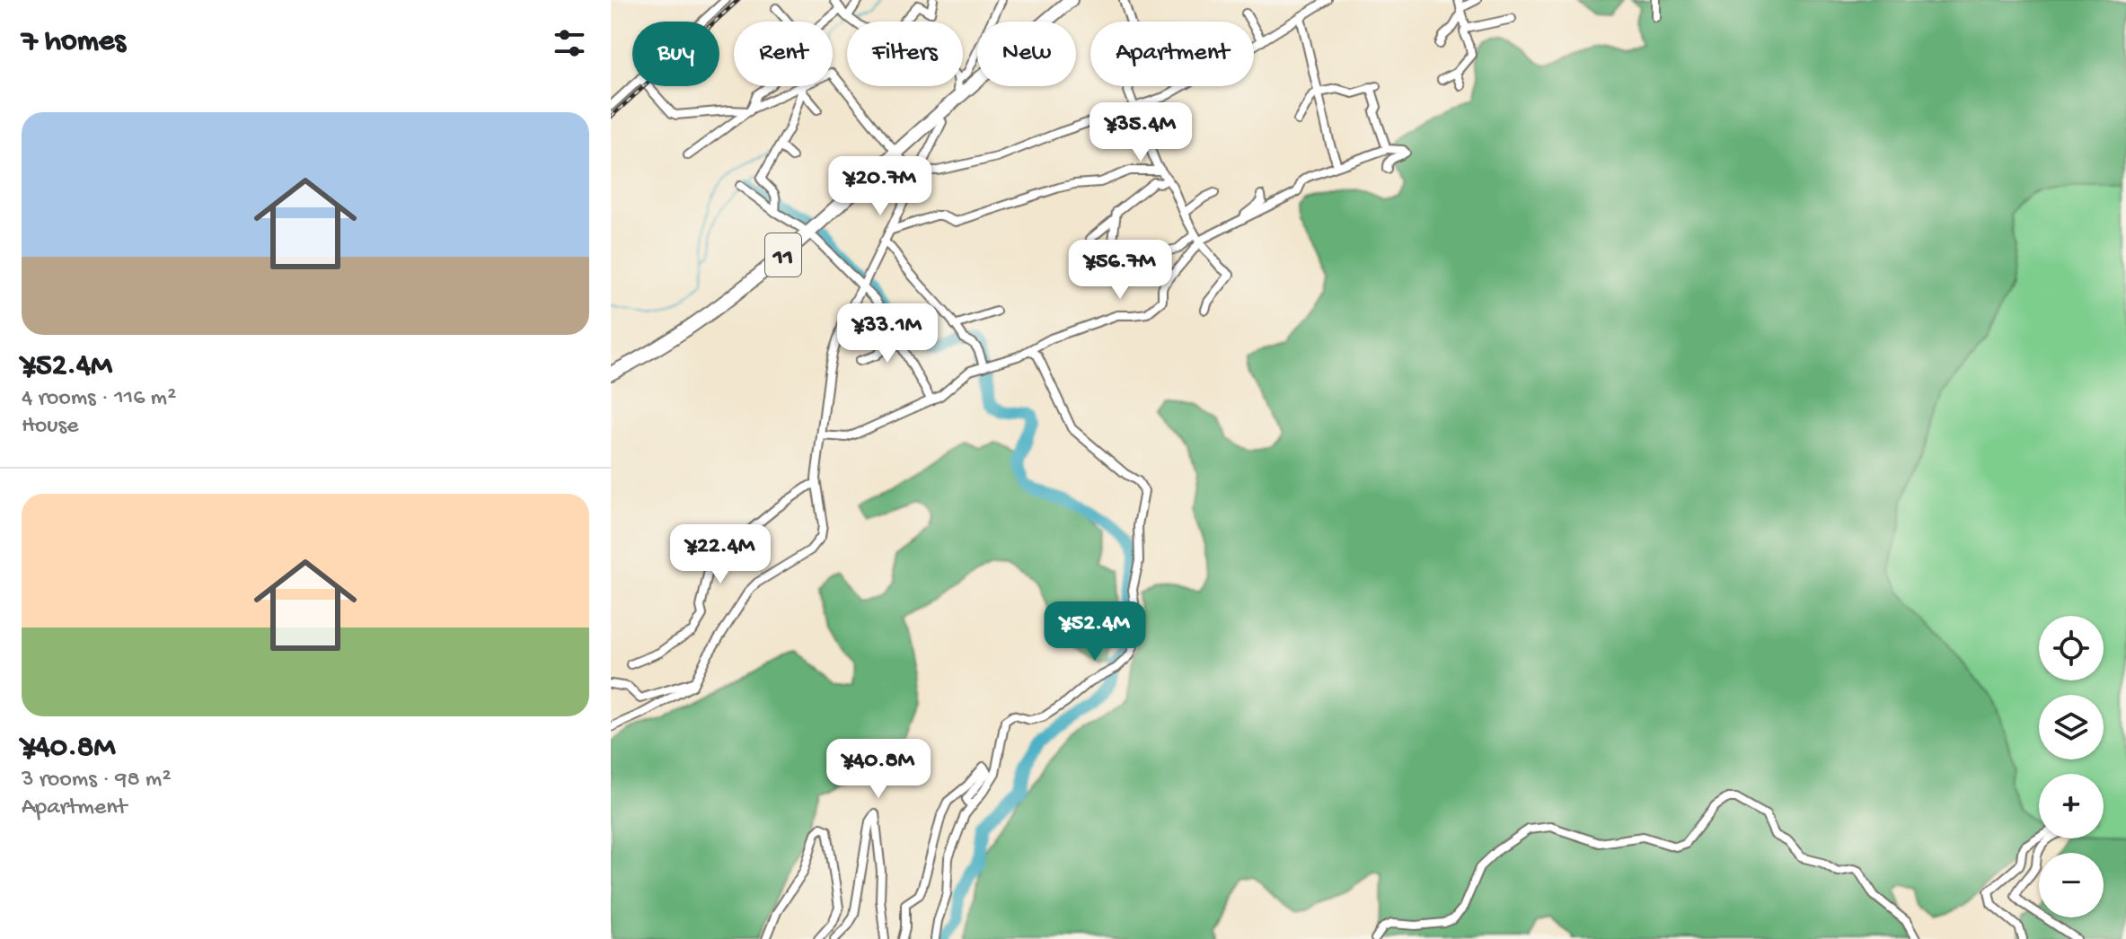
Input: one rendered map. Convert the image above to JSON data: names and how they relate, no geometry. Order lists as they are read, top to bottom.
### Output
{
  "streets": {
    "highway": ["11"]
  },
  "page": {
    "heading": "7 homes",
    "chip": [
      "Buy",
      "Rent",
      "Filters",
      "New",
      "Apartment"
    ],
    "list": [
      {
        "name": "¥52.4M",
        "note": "4 rooms · 116 m² · House"
      },
      {
        "name": "¥40.8M",
        "note": "3 rooms · 98 m² · Apartment"
      }
    ],
    "price": [
      "¥35.4M",
      "¥20.7M",
      "¥56.7M",
      "¥33.1M",
      "¥22.4M",
      "¥52.4M",
      "¥40.8M"
    ],
    "map_buttons": ["+", "−"]
  }
}
